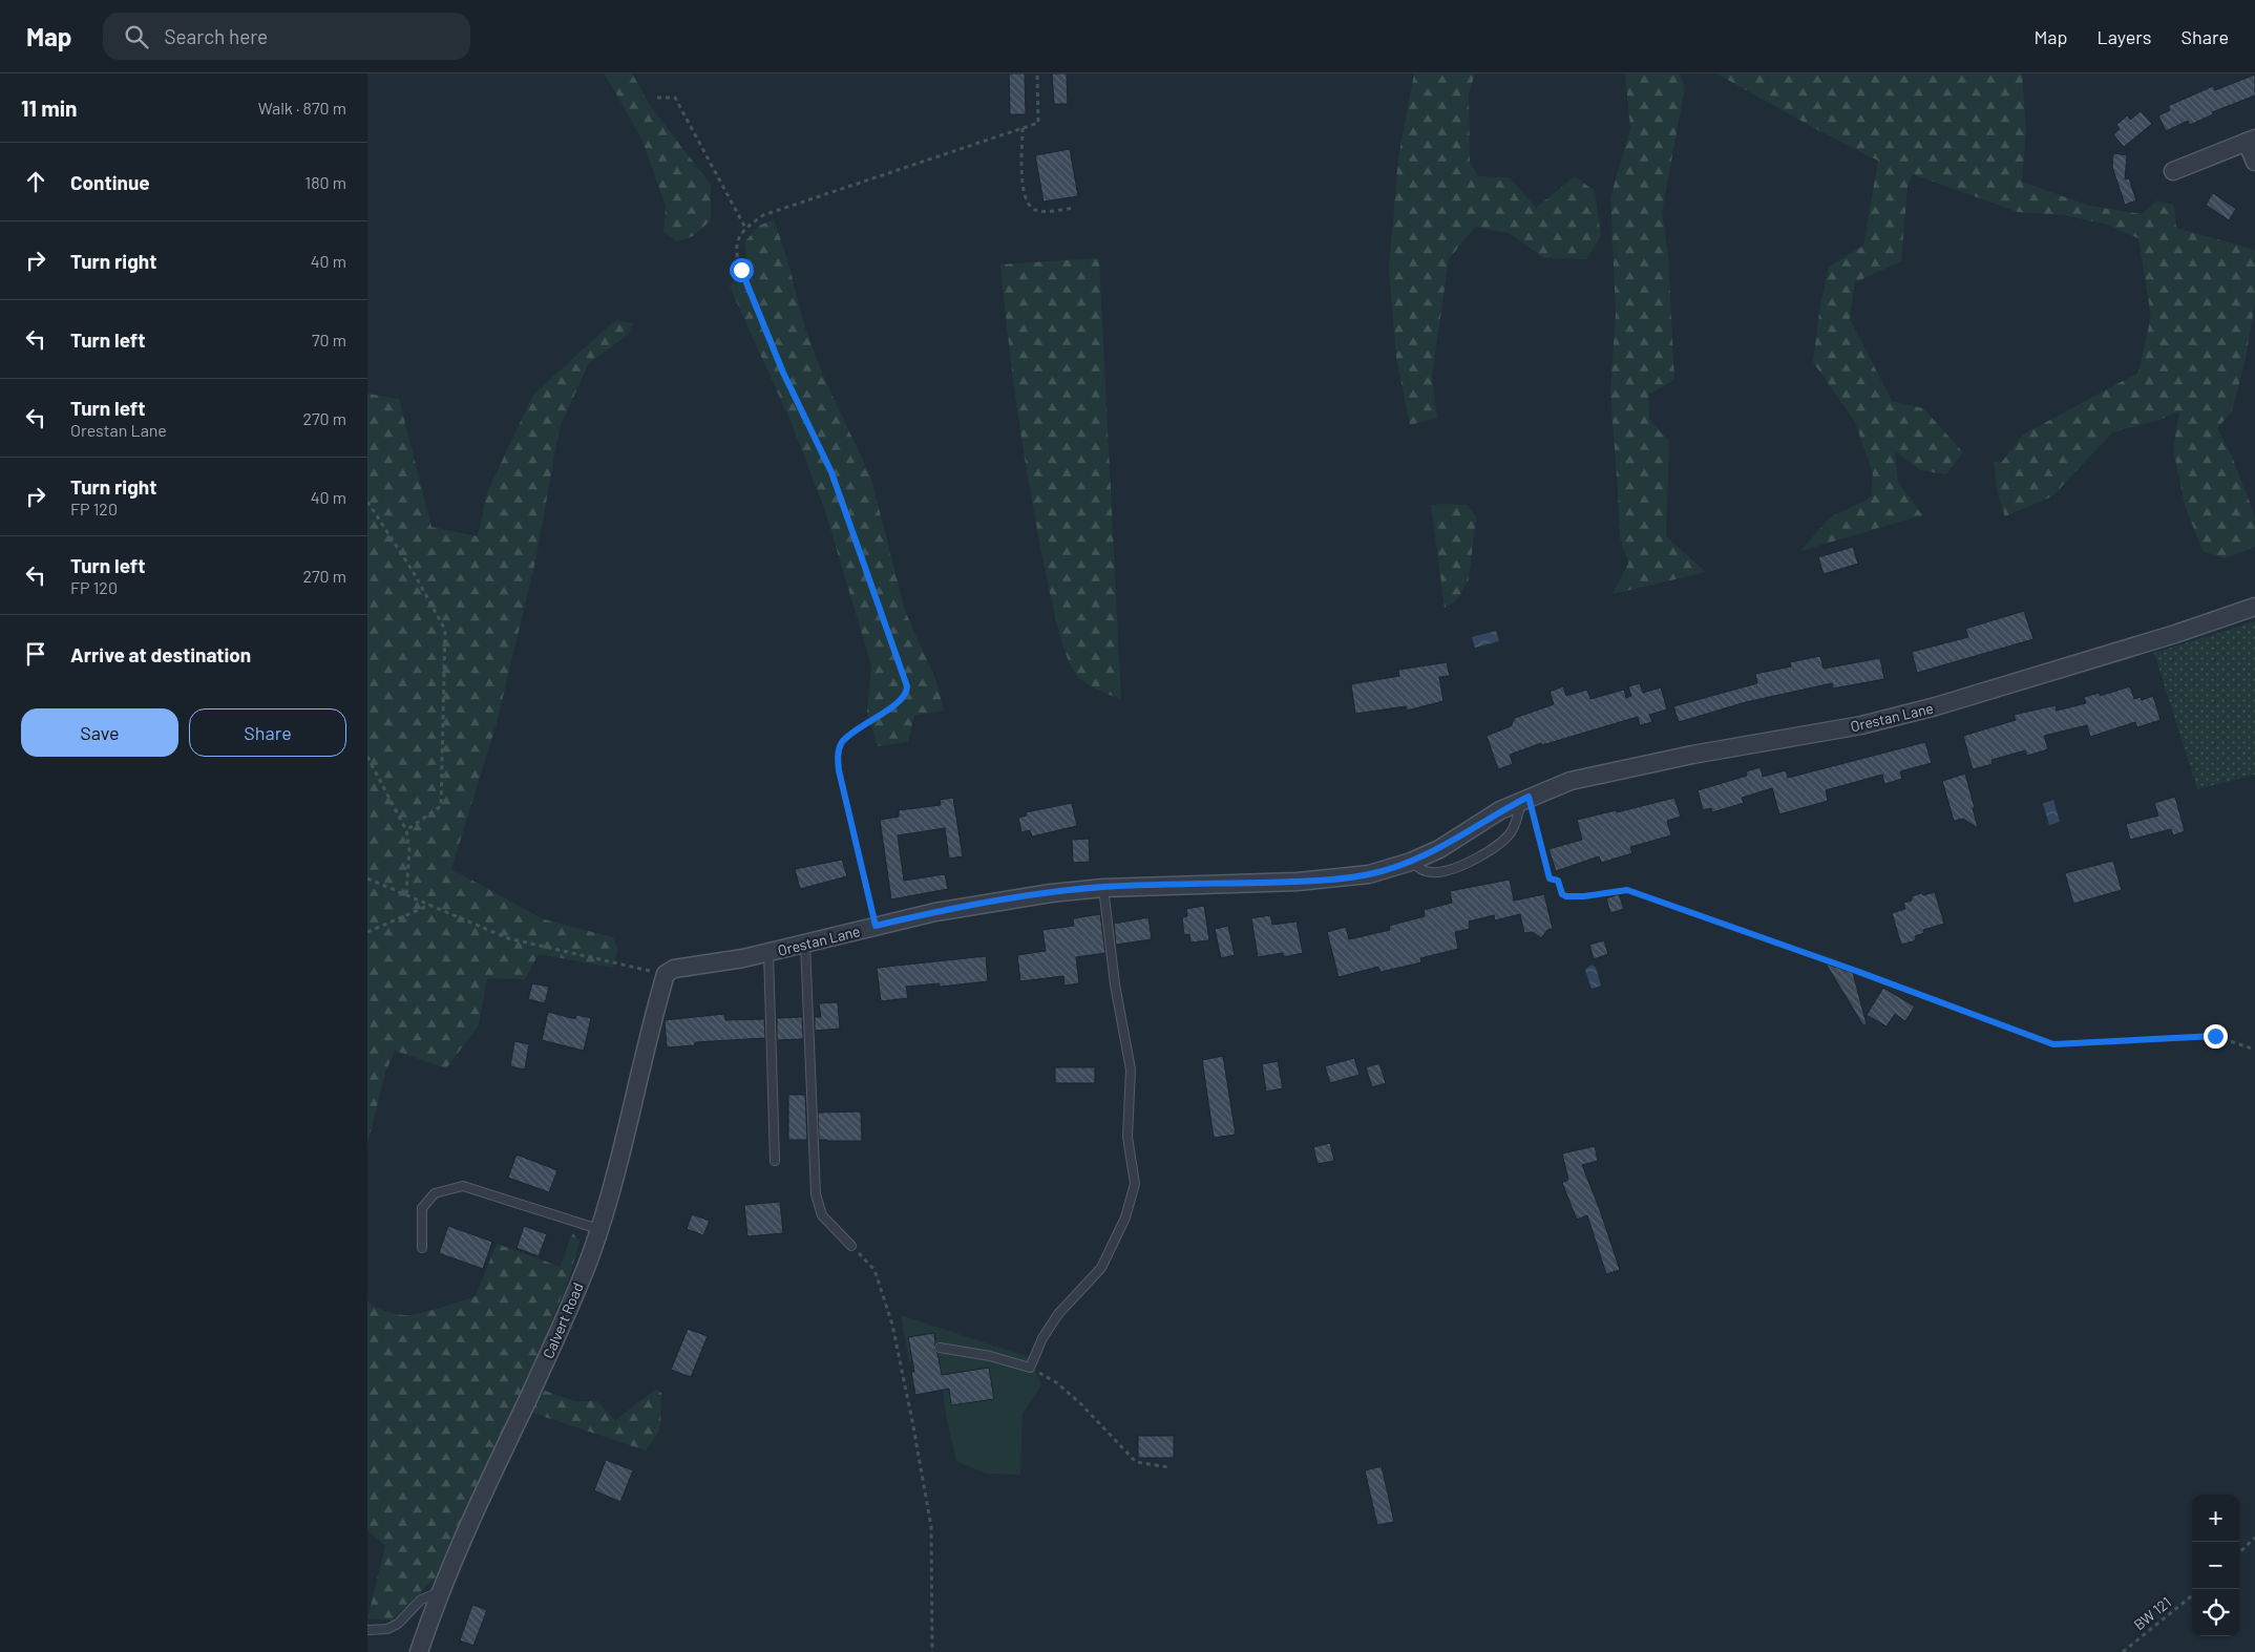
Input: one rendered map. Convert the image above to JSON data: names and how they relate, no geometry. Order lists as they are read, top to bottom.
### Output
{
  "streets": {
    "street": ["Orestan Lane", "Calvert Road"],
    "path": ["BW 121"]
  },
  "crossings": [
    ["Orestan Lane", "Calvert Road"]
  ],
  "page": {
    "header": "Map",
    "search": "Search here",
    "nav": ["Map", "Layers", "Share"],
    "heading": ["11 min", "Walk · 870 m"],
    "list": [
      ["Continue", "180 m"],
      ["Turn right", "40 m"],
      ["Turn left", "70 m"],
      ["Turn left", "Orestan Lane", "270 m"],
      ["Turn right", "FP 120", "40 m"],
      ["Turn left", "FP 120", "270 m"],
      "Arrive at destination"
    ],
    "buttons": ["Save", "Share"],
    "map_buttons": ["+", "−"]
  }
}
